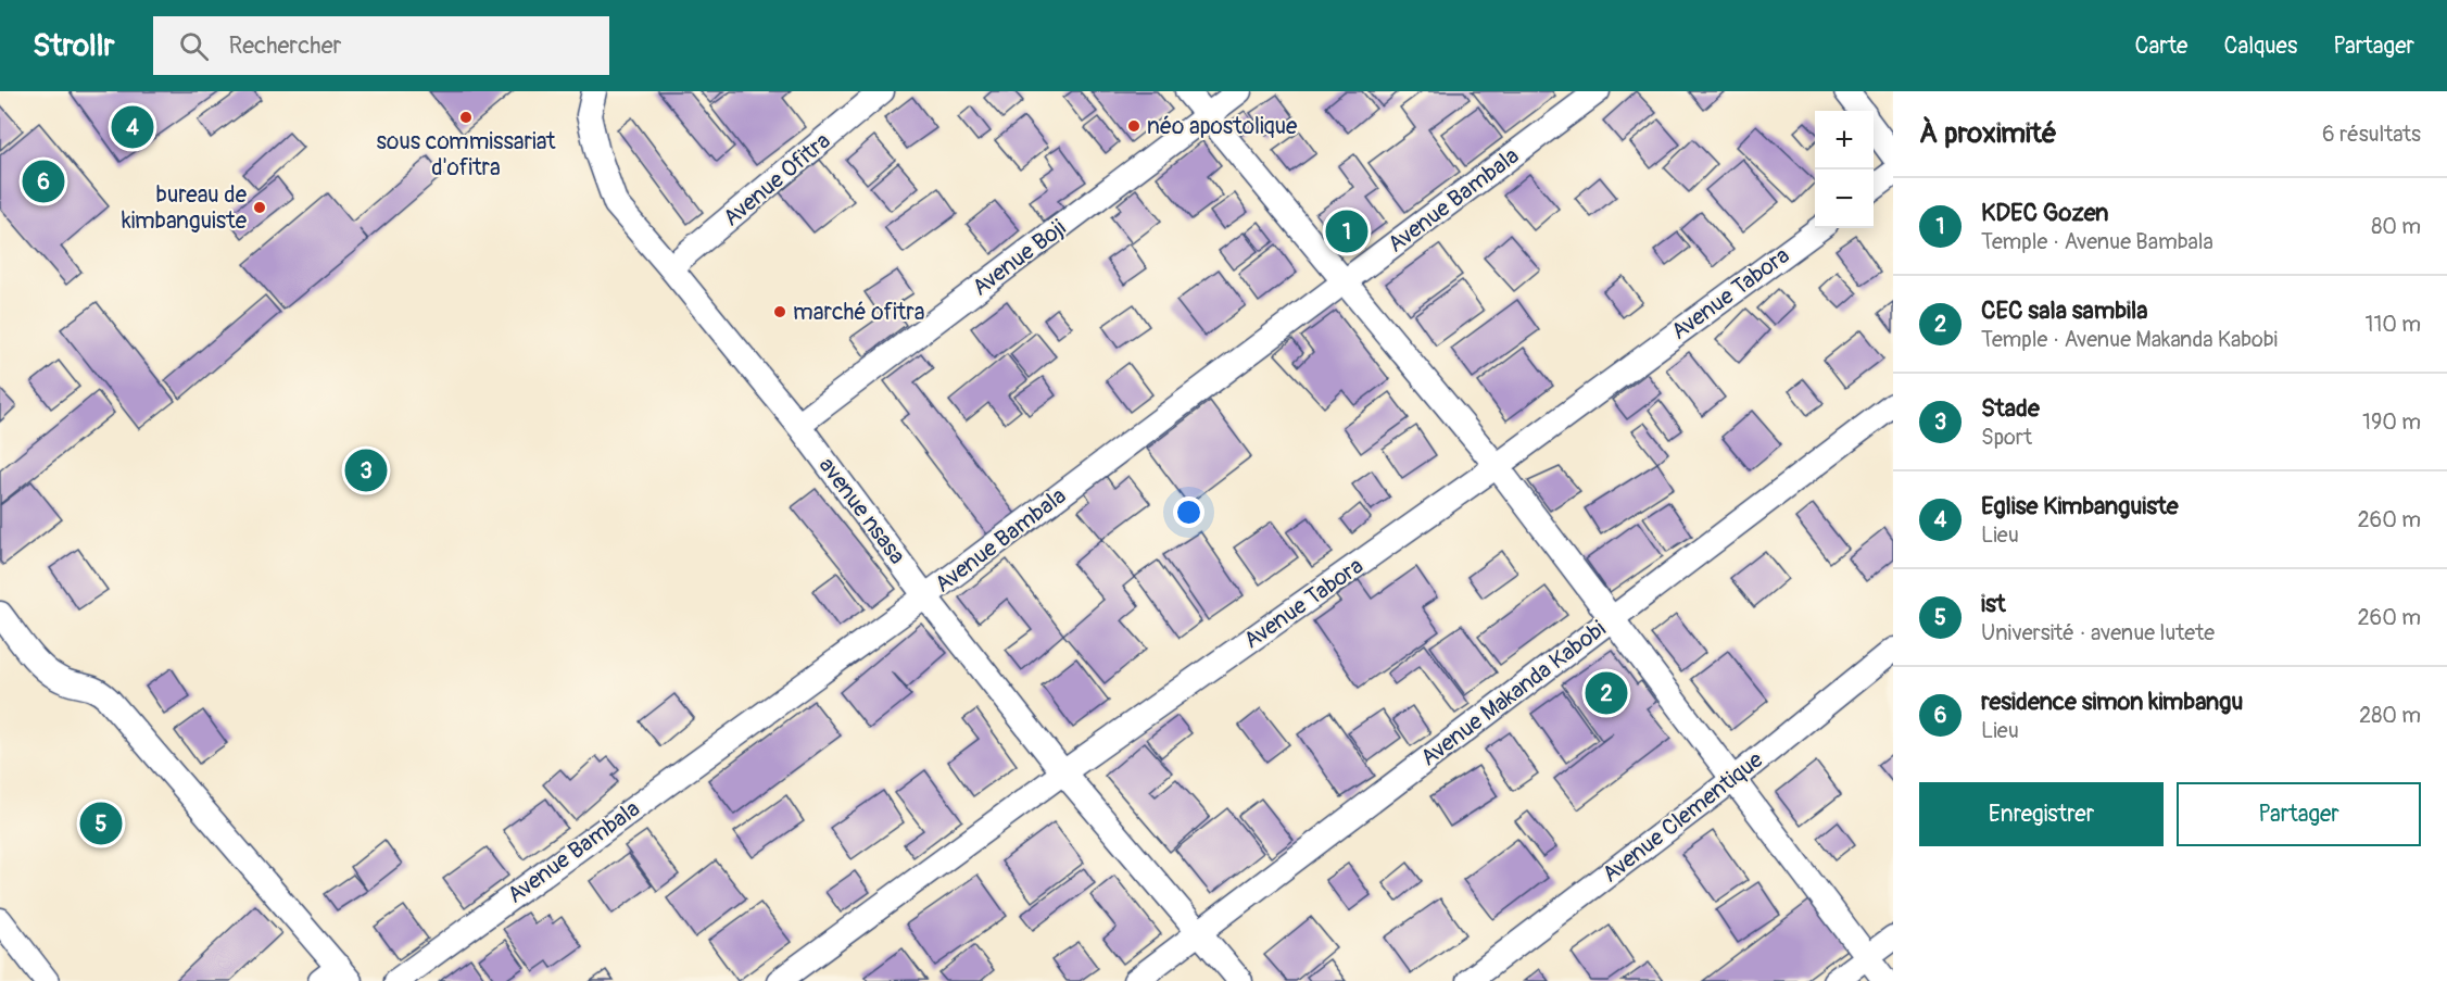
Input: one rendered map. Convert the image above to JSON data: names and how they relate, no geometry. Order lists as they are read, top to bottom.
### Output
{
  "streets": {
    "street": [
      "Avenue Ofitra",
      "Avenue Bambala",
      "Avenue Boji",
      "Avenue Tabora",
      "avenue nsasa",
      "Avenue Makanda Kabobi",
      "Avenue Clementique"
    ]
  },
  "crossings": [
    ["Avenue Ofitra", "avenue nsasa"],
    ["Avenue Bambala", "avenue nsasa"],
    ["Avenue Boji", "avenue nsasa"],
    ["Avenue Tabora", "avenue nsasa"],
    ["avenue nsasa", "Avenue Makanda Kabobi"]
  ],
  "places": [
    "sous commissariat d'ofitra",
    "néo apostolique",
    "bureau de kimbanguiste",
    "marché ofitra"
  ],
  "page": {
    "header": "Strollr",
    "search": "Rechercher",
    "nav": ["Carte", "Calques", "Partager"],
    "heading": ["À proximité", "6 résultats"],
    "pins": [
      "4",
      "6",
      "1",
      "3",
      "2",
      "5"
    ],
    "map_buttons": ["+", "−"],
    "list": [
      {
        "mark": "1",
        "name": "KDEC Gozen",
        "note": "Temple · Avenue Bambala",
        "value": "80 m"
      },
      {
        "mark": "2",
        "name": "CEC sala sambila",
        "note": "Temple · Avenue Makanda Kabobi",
        "value": "110 m"
      },
      {
        "mark": "3",
        "name": "Stade",
        "note": "Sport",
        "value": "190 m"
      },
      {
        "mark": "4",
        "name": "Eglise Kimbanguiste",
        "note": "Lieu",
        "value": "260 m"
      },
      {
        "mark": "5",
        "name": "ist",
        "note": "Université · avenue lutete",
        "value": "260 m"
      },
      {
        "mark": "6",
        "name": "residence simon kimbangu",
        "note": "Lieu",
        "value": "280 m"
      }
    ],
    "buttons": ["Enregistrer", "Partager"]
  }
}
